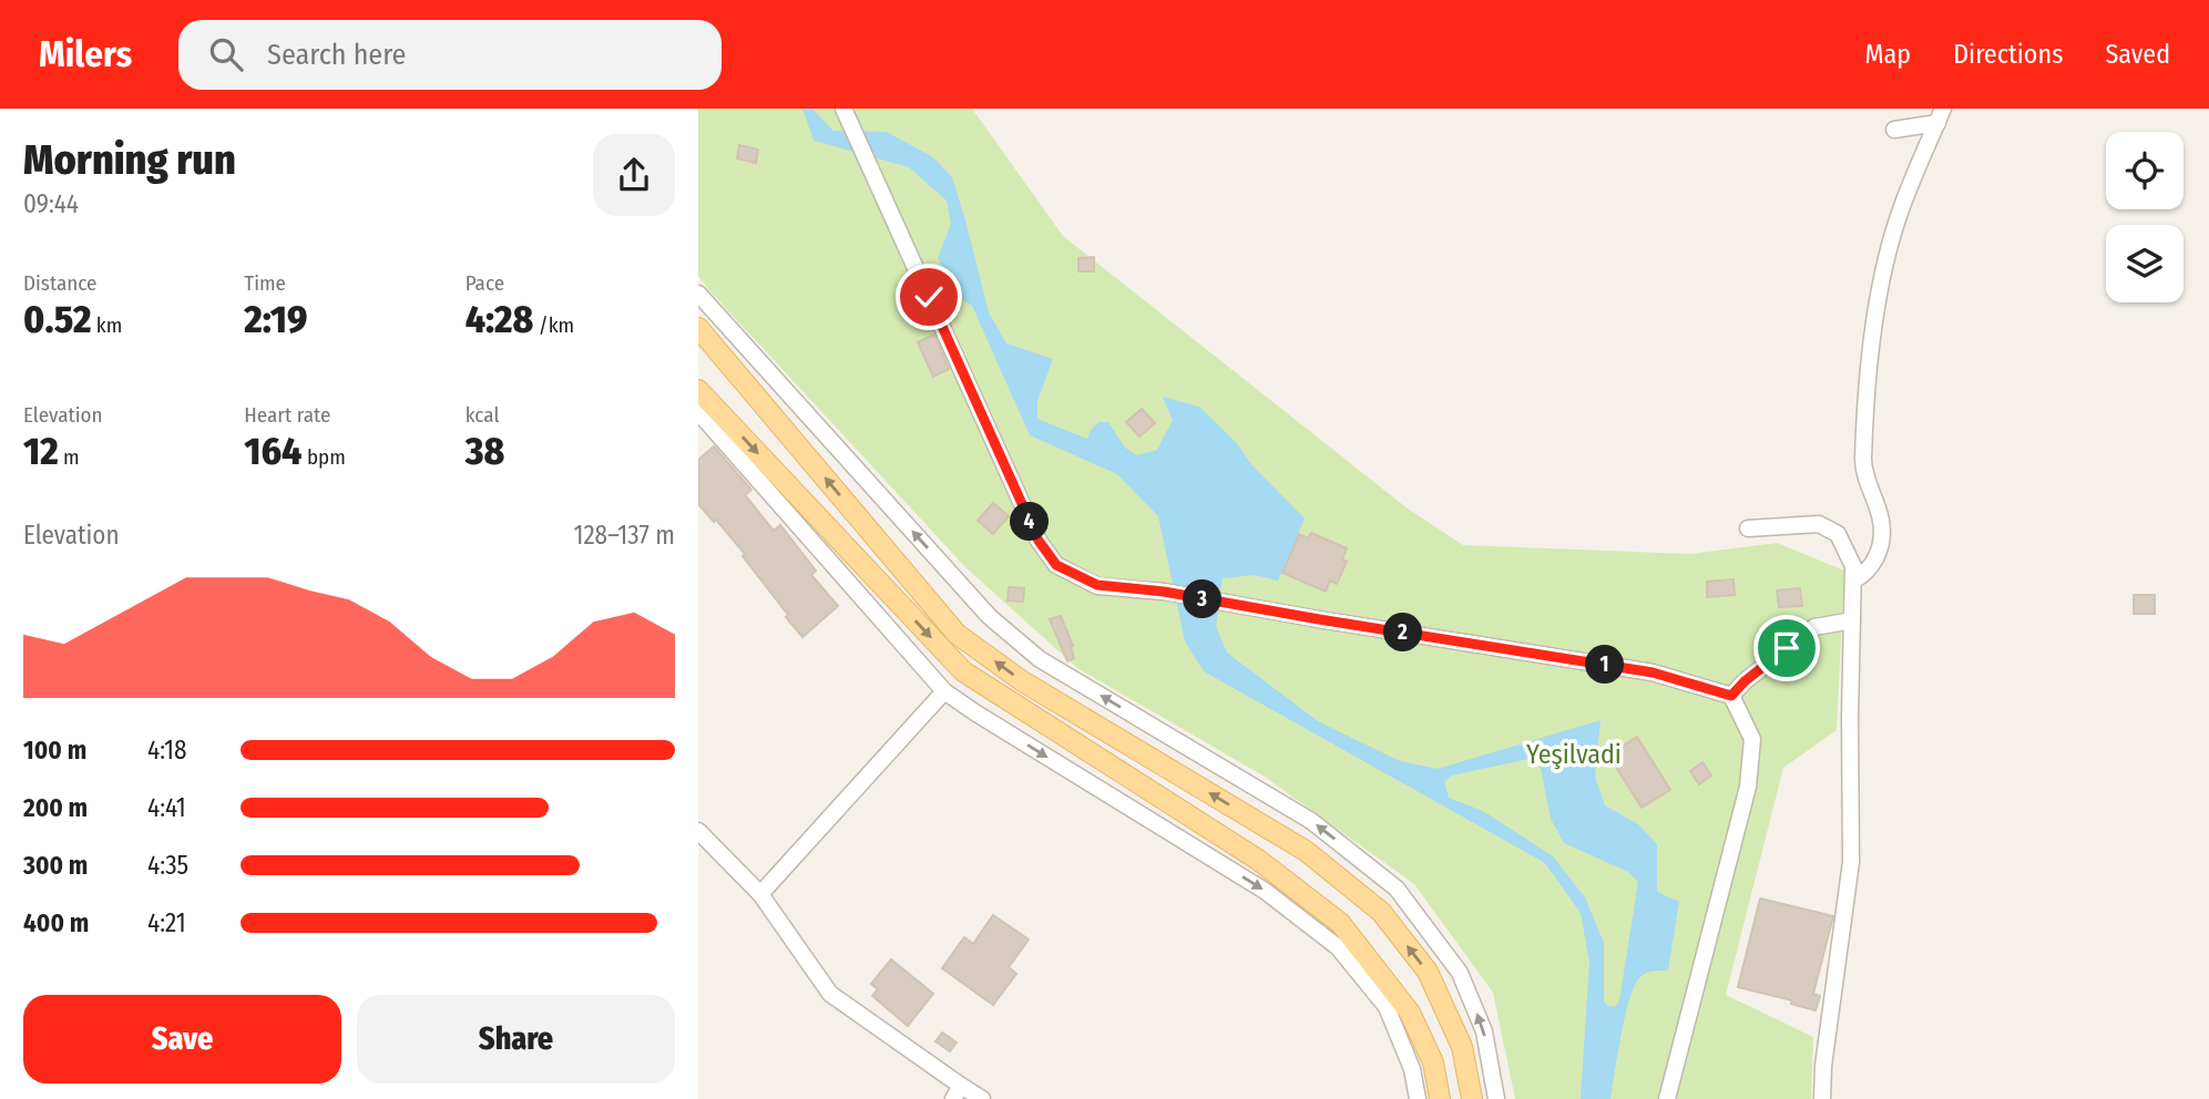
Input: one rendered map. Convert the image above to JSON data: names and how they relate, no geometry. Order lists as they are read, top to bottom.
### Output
{
  "parks": ["Yeşilvadi"],
  "page": {
    "header": "Milers",
    "search": "Search here",
    "nav": ["Map", "Directions", "Saved"],
    "heading": ["Morning run", "09:44"],
    "stats": [
      ["Distance", "0.52 km"],
      ["Time", "2:19"],
      ["Pace", "4:28 /km"],
      ["Elevation", "12 m"],
      ["Heart rate", "164 bpm"],
      ["kcal", "38"]
    ],
    "pins": [
      "4",
      "3",
      "2",
      "1"
    ],
    "chart": ["Elevation", "128–137 m"],
    "list": [
      {
        "name": "100 m",
        "note": "4:18"
      },
      {
        "name": "200 m",
        "note": "4:41"
      },
      {
        "name": "300 m",
        "note": "4:35"
      },
      {
        "name": "400 m",
        "note": "4:21"
      }
    ],
    "buttons": ["Save", "Share"]
  }
}
